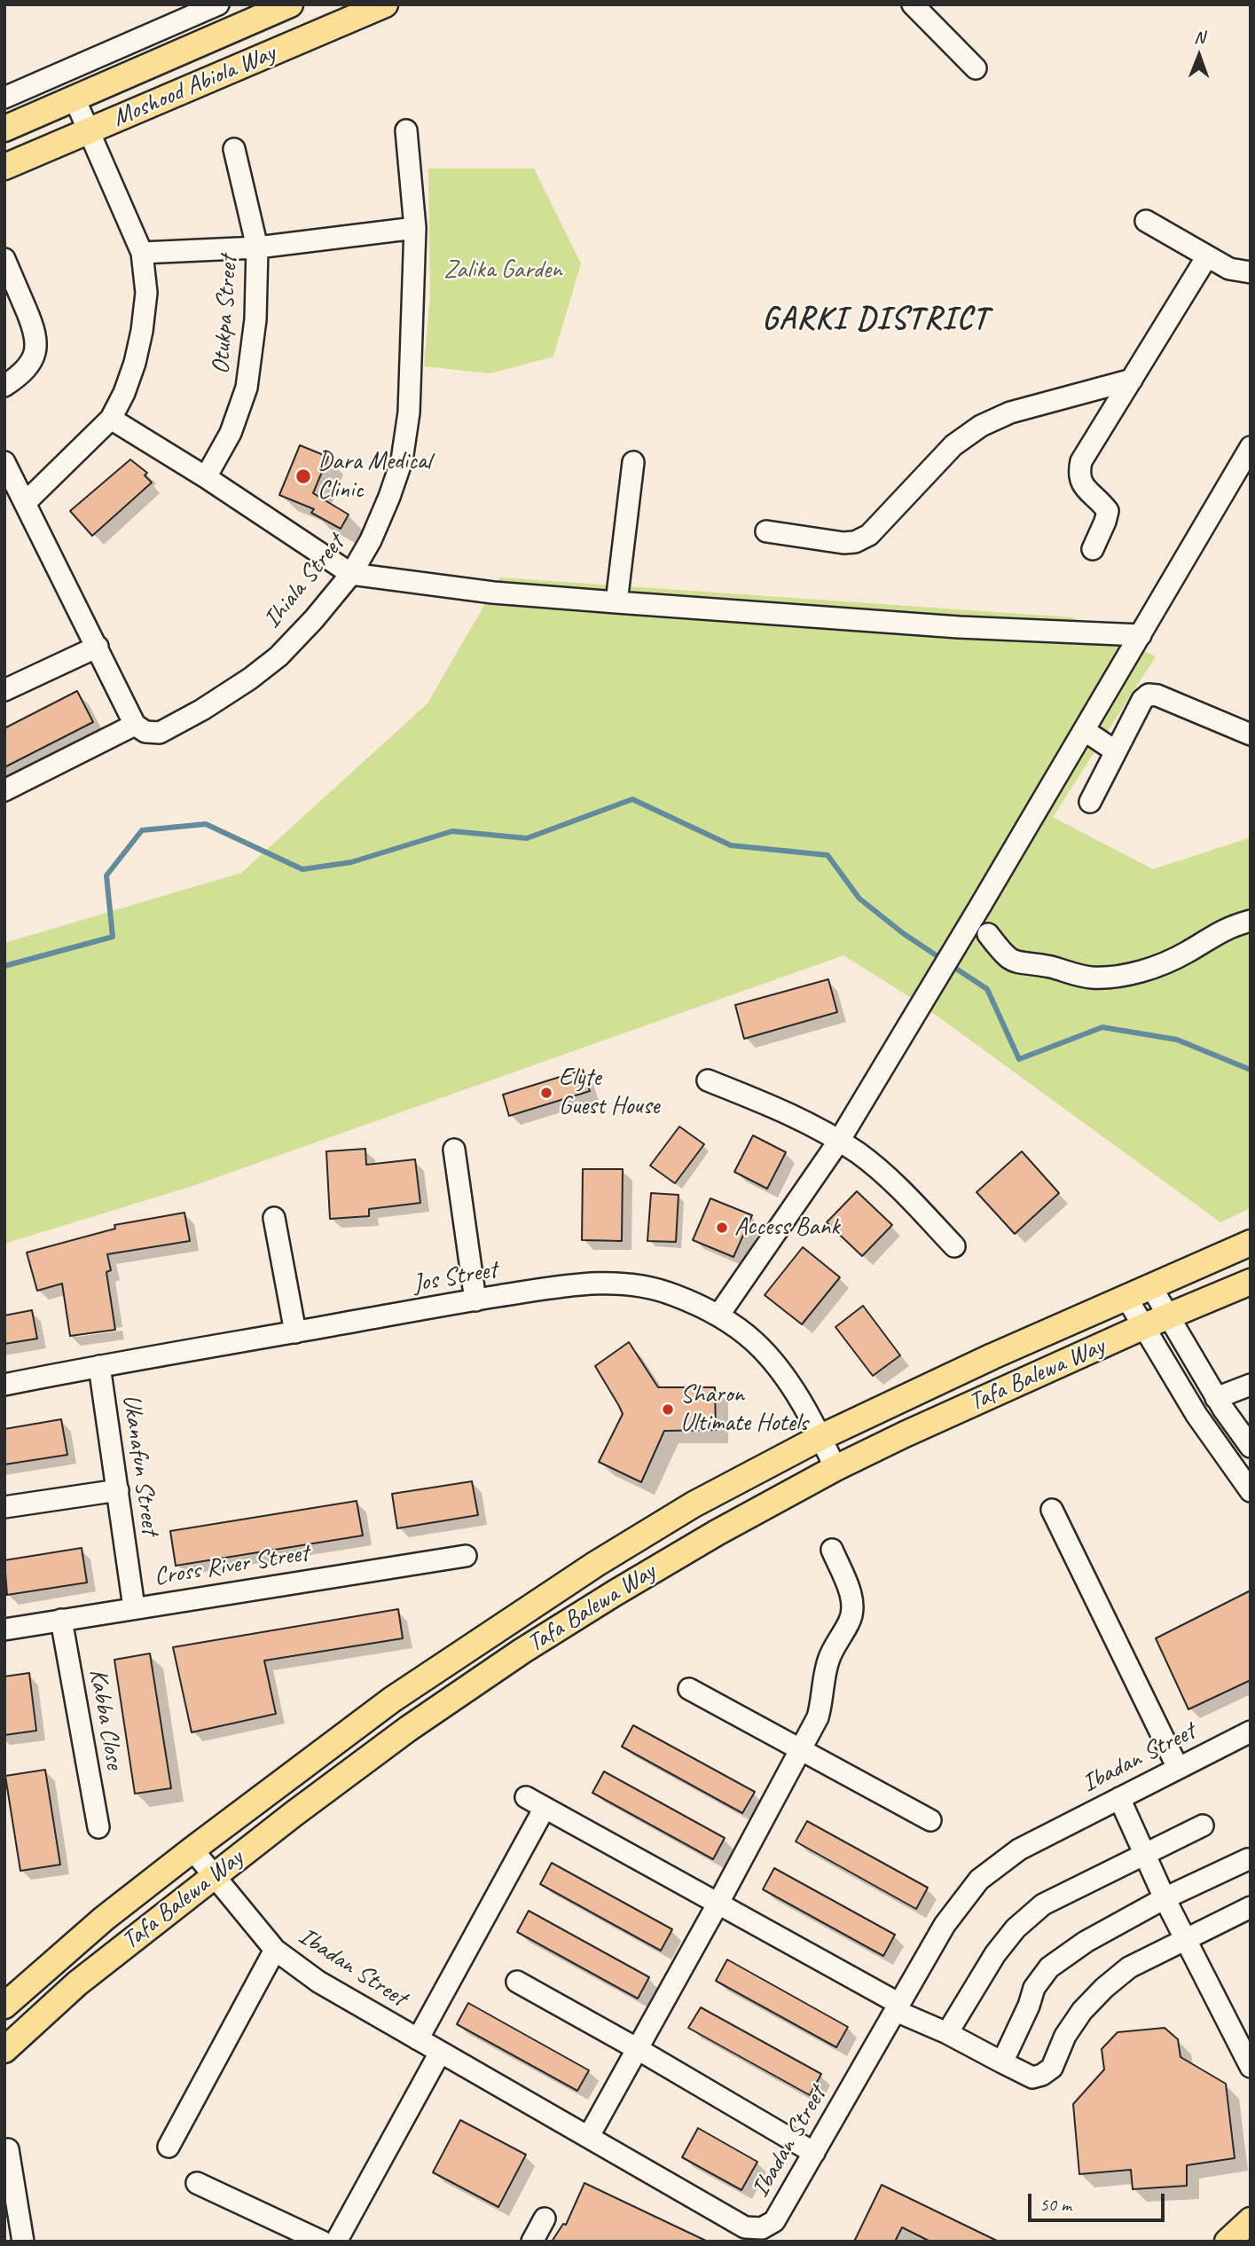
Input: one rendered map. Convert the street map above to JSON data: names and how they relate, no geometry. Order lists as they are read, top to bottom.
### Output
{
  "streets": {
    "main road": ["Moshood Abiola Way", "Tafa Balewa Way"],
    "street": [
      "Otukpa Street",
      "Ihiala Street",
      "Jos Street",
      "Ukanafun Street",
      "Cross River Street",
      "Kabba Close",
      "Ibadan Street"
    ]
  },
  "crossings": [
    ["Jos Street", "Tafa Balewa Way"],
    ["Jos Street", "Ukanafun Street"],
    ["Tafa Balewa Way", "Ibadan Street"],
    ["Ukanafun Street", "Cross River Street"],
    ["Cross River Street", "Kabba Close"]
  ],
  "districts": ["GARKI DISTRICT"],
  "parks": ["Zalika Garden"],
  "places": [
    "Dara Medical Clinic",
    "Elyte Guest House",
    "Access Bank",
    "Sharon Ultimate Hotels"
  ],
  "scale_bar": "50 m",
  "north": "top"
}
